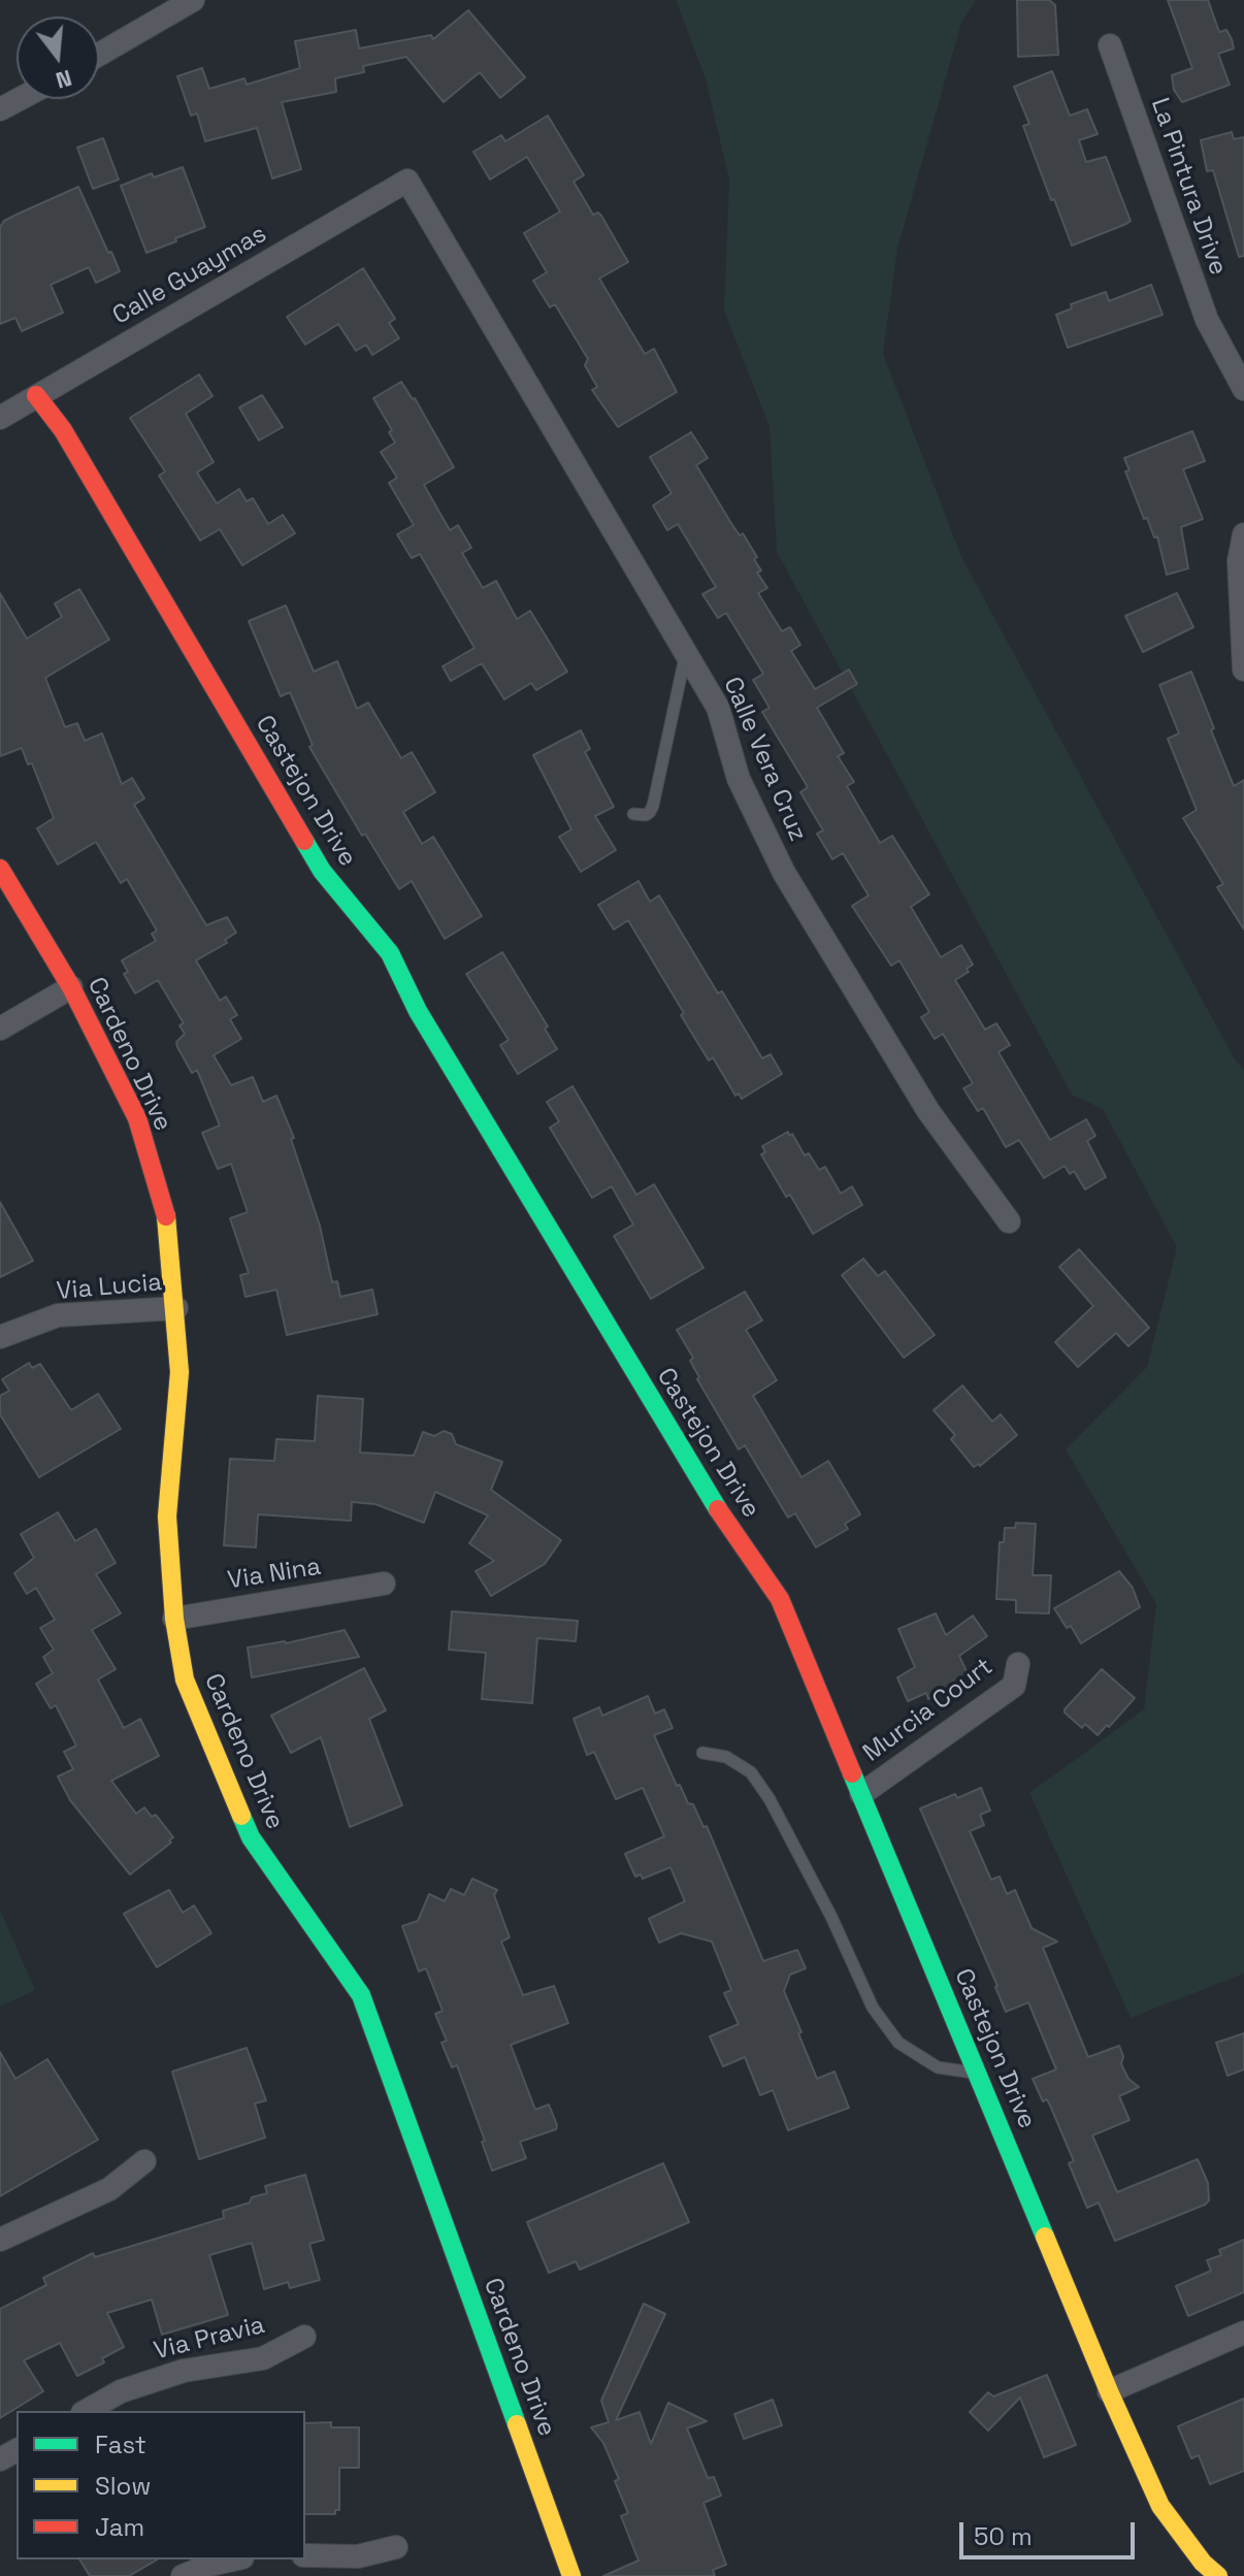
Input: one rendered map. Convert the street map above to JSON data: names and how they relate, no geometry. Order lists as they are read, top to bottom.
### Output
{
  "streets": {
    "street": [
      "La Pintura Drive",
      "Calle Guaymas",
      "Calle Vera Cruz",
      "Castejon Drive",
      "Cardeno Drive",
      "Via Lucia",
      "Via Nina",
      "Murcia Court",
      "Via Pravia"
    ]
  },
  "crossings": [
    ["Calle Guaymas", "Calle Vera Cruz"],
    ["Calle Guaymas", "Castejon Drive"],
    ["Castejon Drive", "Murcia Court"],
    ["Cardeno Drive", "Via Lucia"],
    ["Cardeno Drive", "Via Nina"]
  ],
  "legend": ["Fast", "Slow", "Jam"],
  "scale_bar": "50 m",
  "north": "bottom"
}
